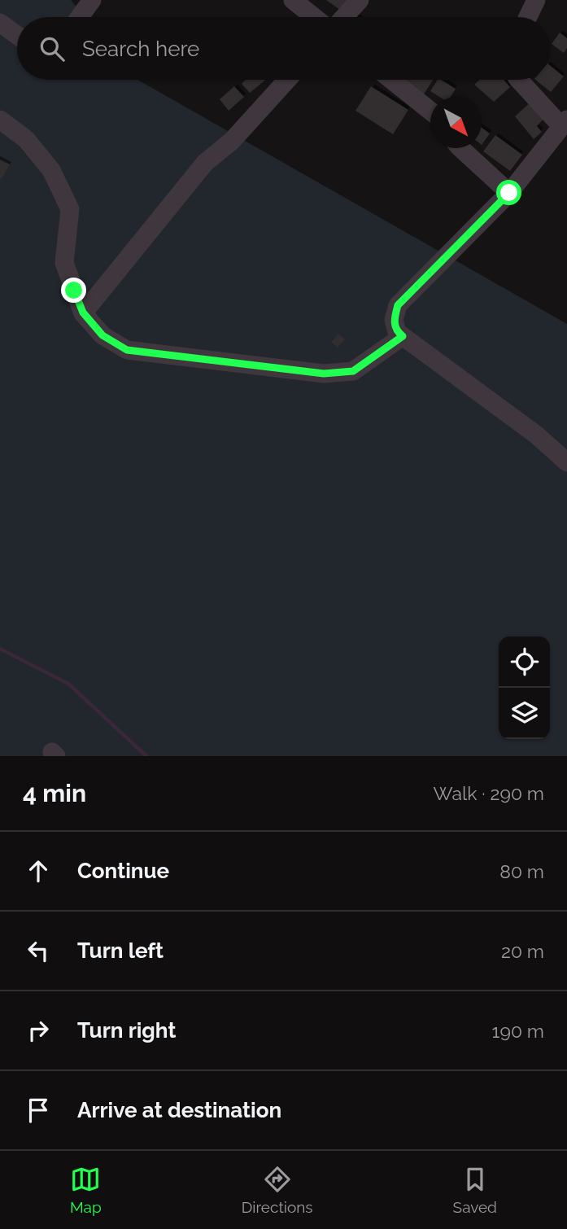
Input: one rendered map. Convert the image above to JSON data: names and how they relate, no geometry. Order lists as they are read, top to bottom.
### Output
{
  "north": "bottom right",
  "page": {
    "search": "Search here",
    "heading": ["4 min", "Walk · 290 m"],
    "list": [
      ["Continue", "80 m"],
      ["Turn left", "20 m"],
      ["Turn right", "190 m"],
      "Arrive at destination"
    ],
    "nav": ["Map", "Directions", "Saved"]
  }
}
